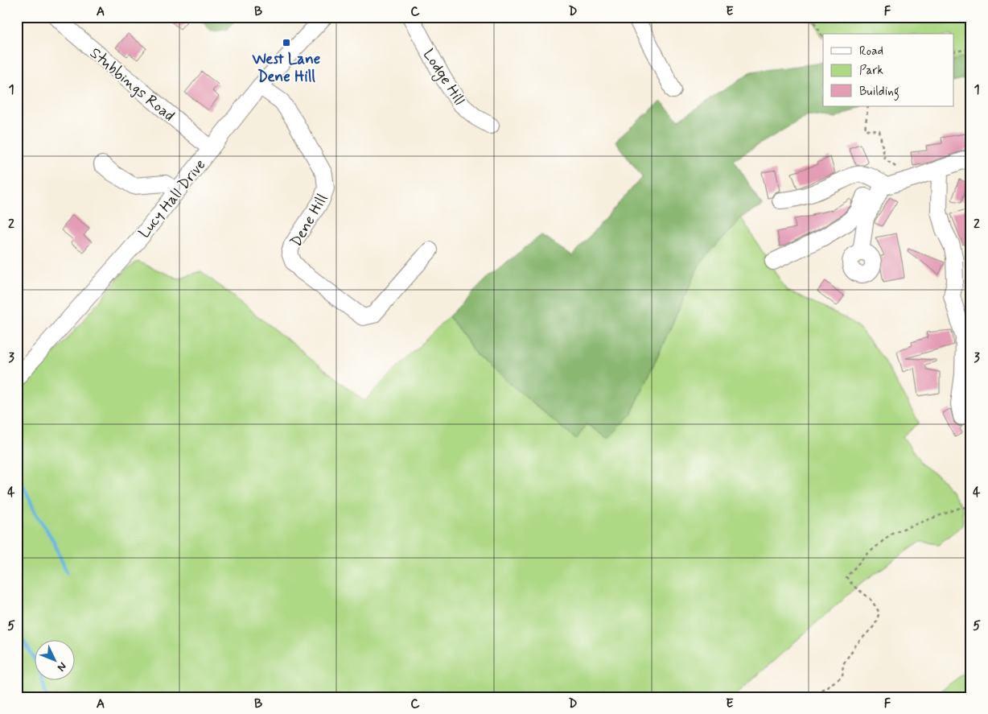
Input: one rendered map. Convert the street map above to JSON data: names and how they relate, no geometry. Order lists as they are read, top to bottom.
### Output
{
  "streets": {
    "street": [
      "Lodge Hill",
      "Stubbings Road",
      "Lucy Hall Drive",
      "Dene Hill"
    ]
  },
  "crossings": [
    ["Stubbings Road", "Lucy Hall Drive"],
    ["Lucy Hall Drive", "Dene Hill"]
  ],
  "places": {
    "transit": ["West Lane Dene Hill"]
  },
  "legend": ["Road", "Park", "Building"],
  "north": "bottom right",
  "grid": {
    "columns": [
      "A",
      "B",
      "C",
      "D",
      "E",
      "F"
    ],
    "rows": [
      "1",
      "2",
      "3",
      "4",
      "5"
    ]
  }
}
